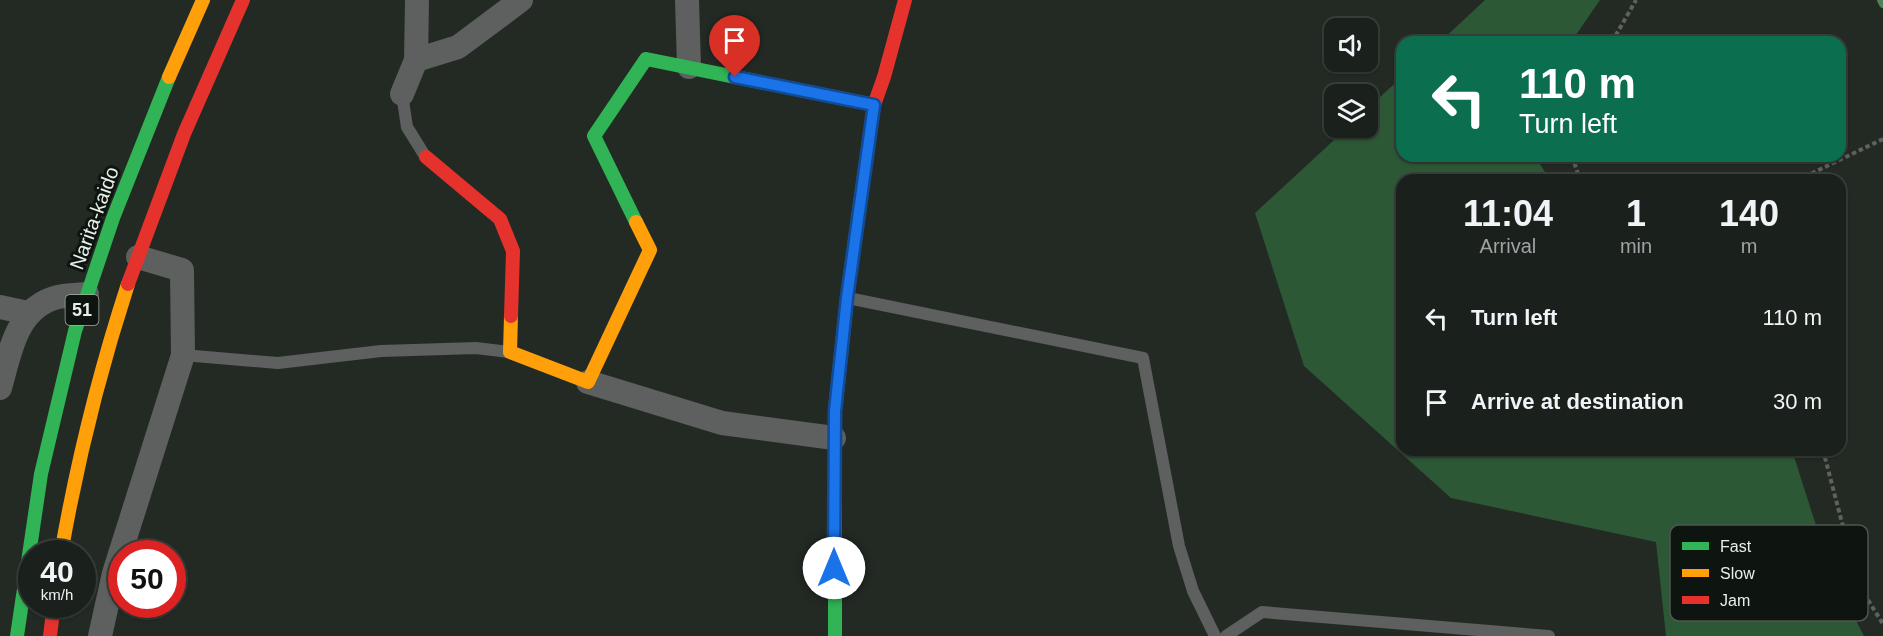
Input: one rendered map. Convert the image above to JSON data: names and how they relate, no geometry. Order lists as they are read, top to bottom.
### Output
{
  "streets": {
    "main road": ["Narita-kaido", "51"]
  },
  "legend": ["Fast", "Slow", "Jam"],
  "page": {
    "turn": ["110 m", "Turn left"],
    "eta": [
      "11:04",
      "Arrival",
      "1",
      "min",
      "140",
      "m"
    ],
    "list": [
      {
        "name": "Turn left",
        "value": "110 m"
      },
      {
        "name": "Arrive at destination",
        "value": "30 m"
      }
    ],
    "speed": "40 km/h",
    "limit": "50"
  }
}
